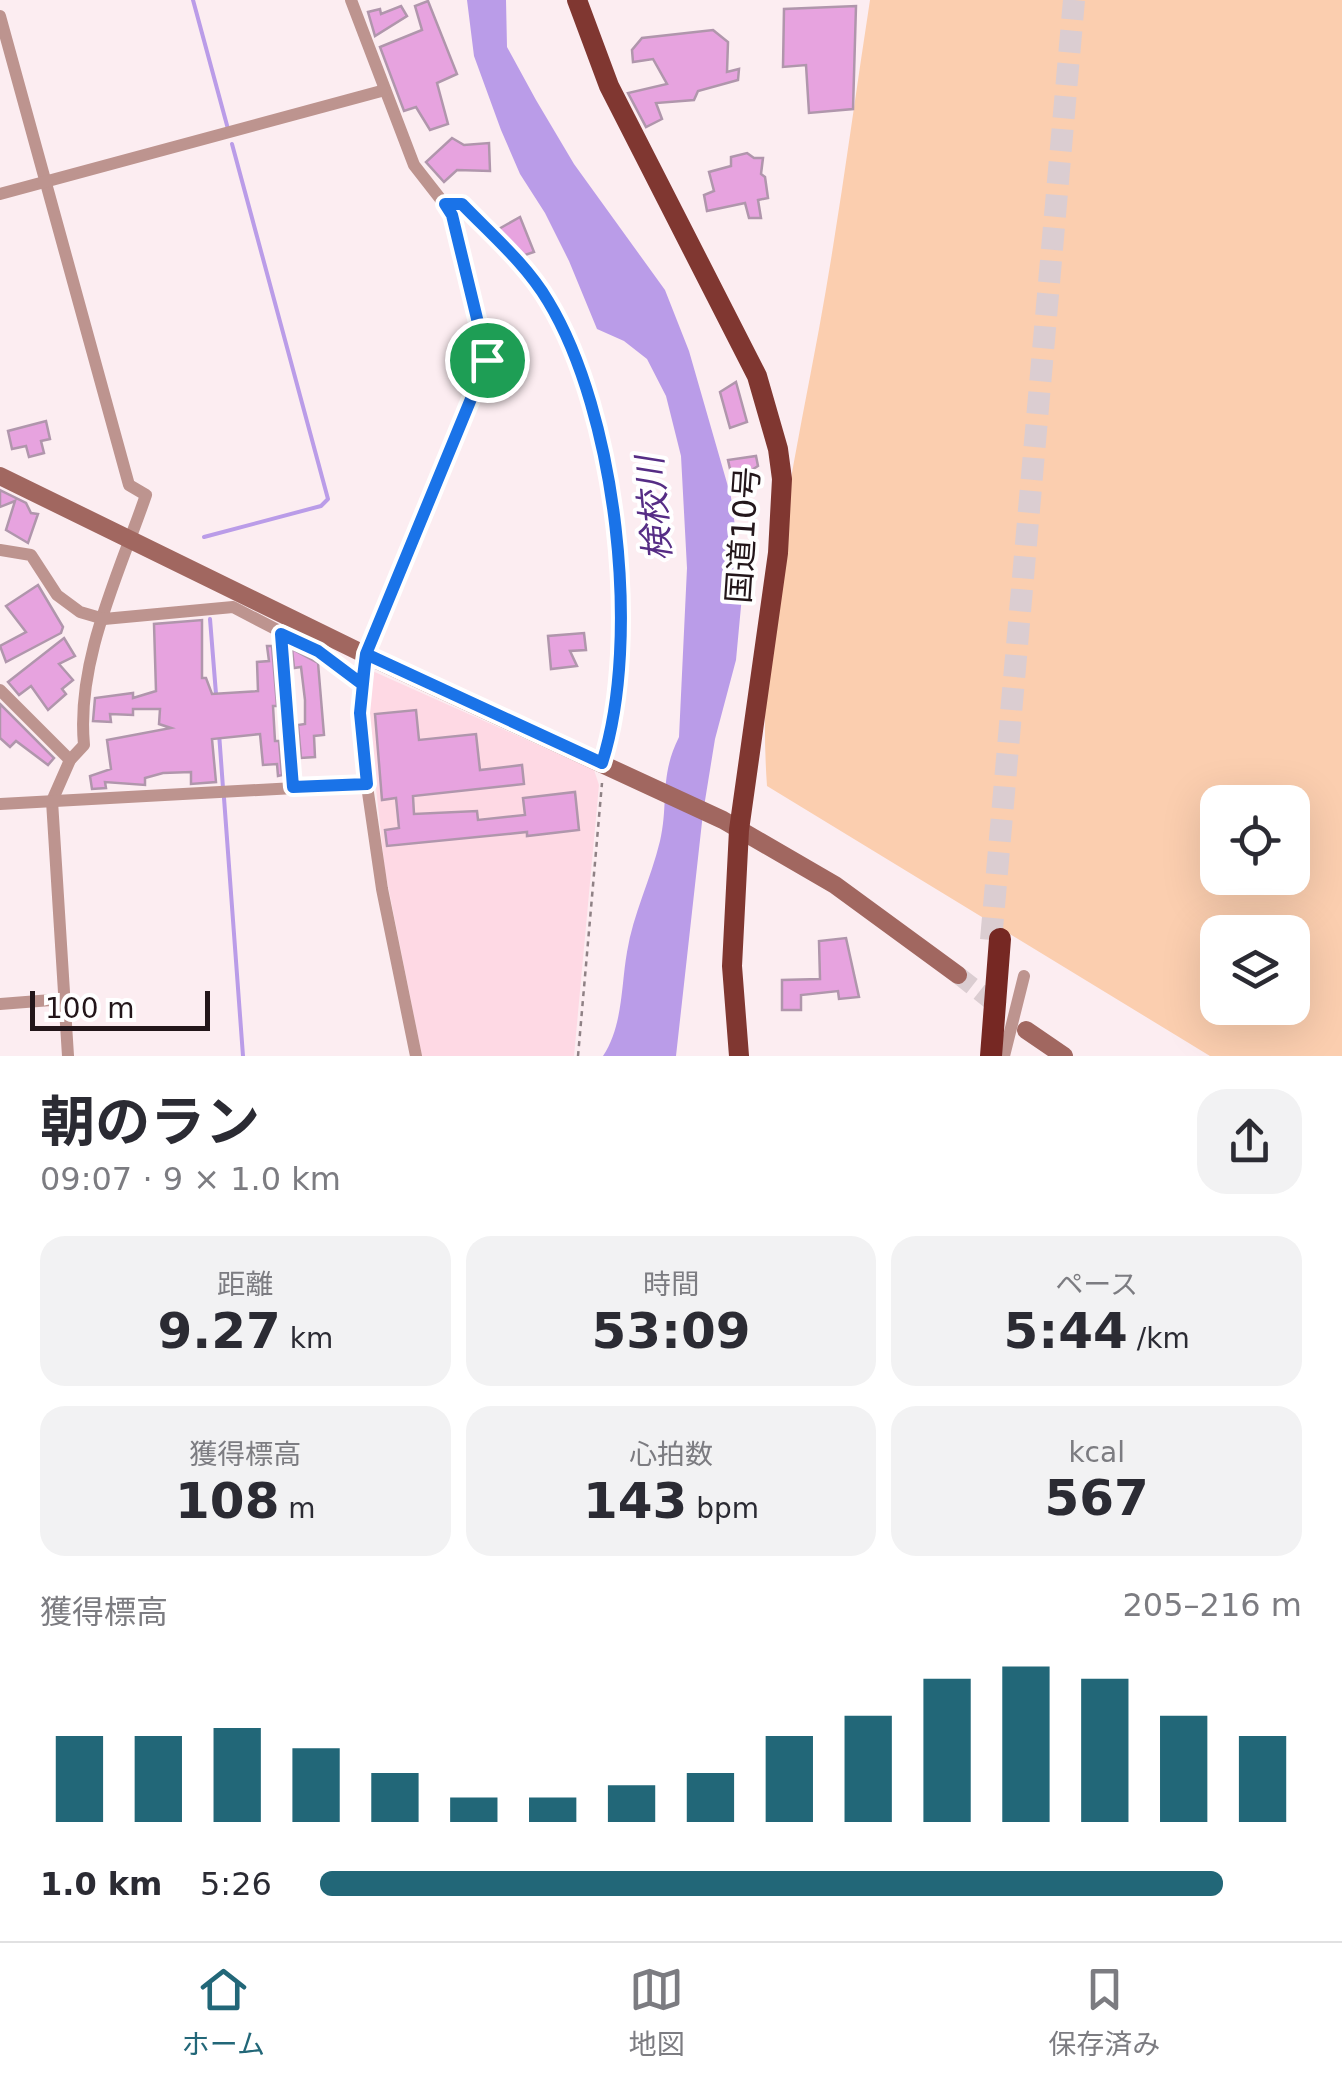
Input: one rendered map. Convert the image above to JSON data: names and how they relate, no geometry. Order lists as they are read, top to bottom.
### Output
{
  "streets": {
    "highway": ["国道10号"]
  },
  "water": ["検校川"],
  "scale_bar": "100 m",
  "page": {
    "scale": "100 m",
    "heading": ["朝のラン", "09:07 · 9 × 1.0 km"],
    "stats": [
      ["距離", "9.27 km"],
      ["時間", "53:09"],
      ["ペース", "5:44 /km"],
      ["獲得標高", "108 m"],
      ["心拍数", "143 bpm"],
      ["kcal", "567"]
    ],
    "chart": ["獲得標高", "205–216 m"],
    "list": [
      {
        "name": "1.0 km",
        "note": "5:26"
      }
    ],
    "tabs": ["ホーム", "地図", "保存済み"]
  }
}
